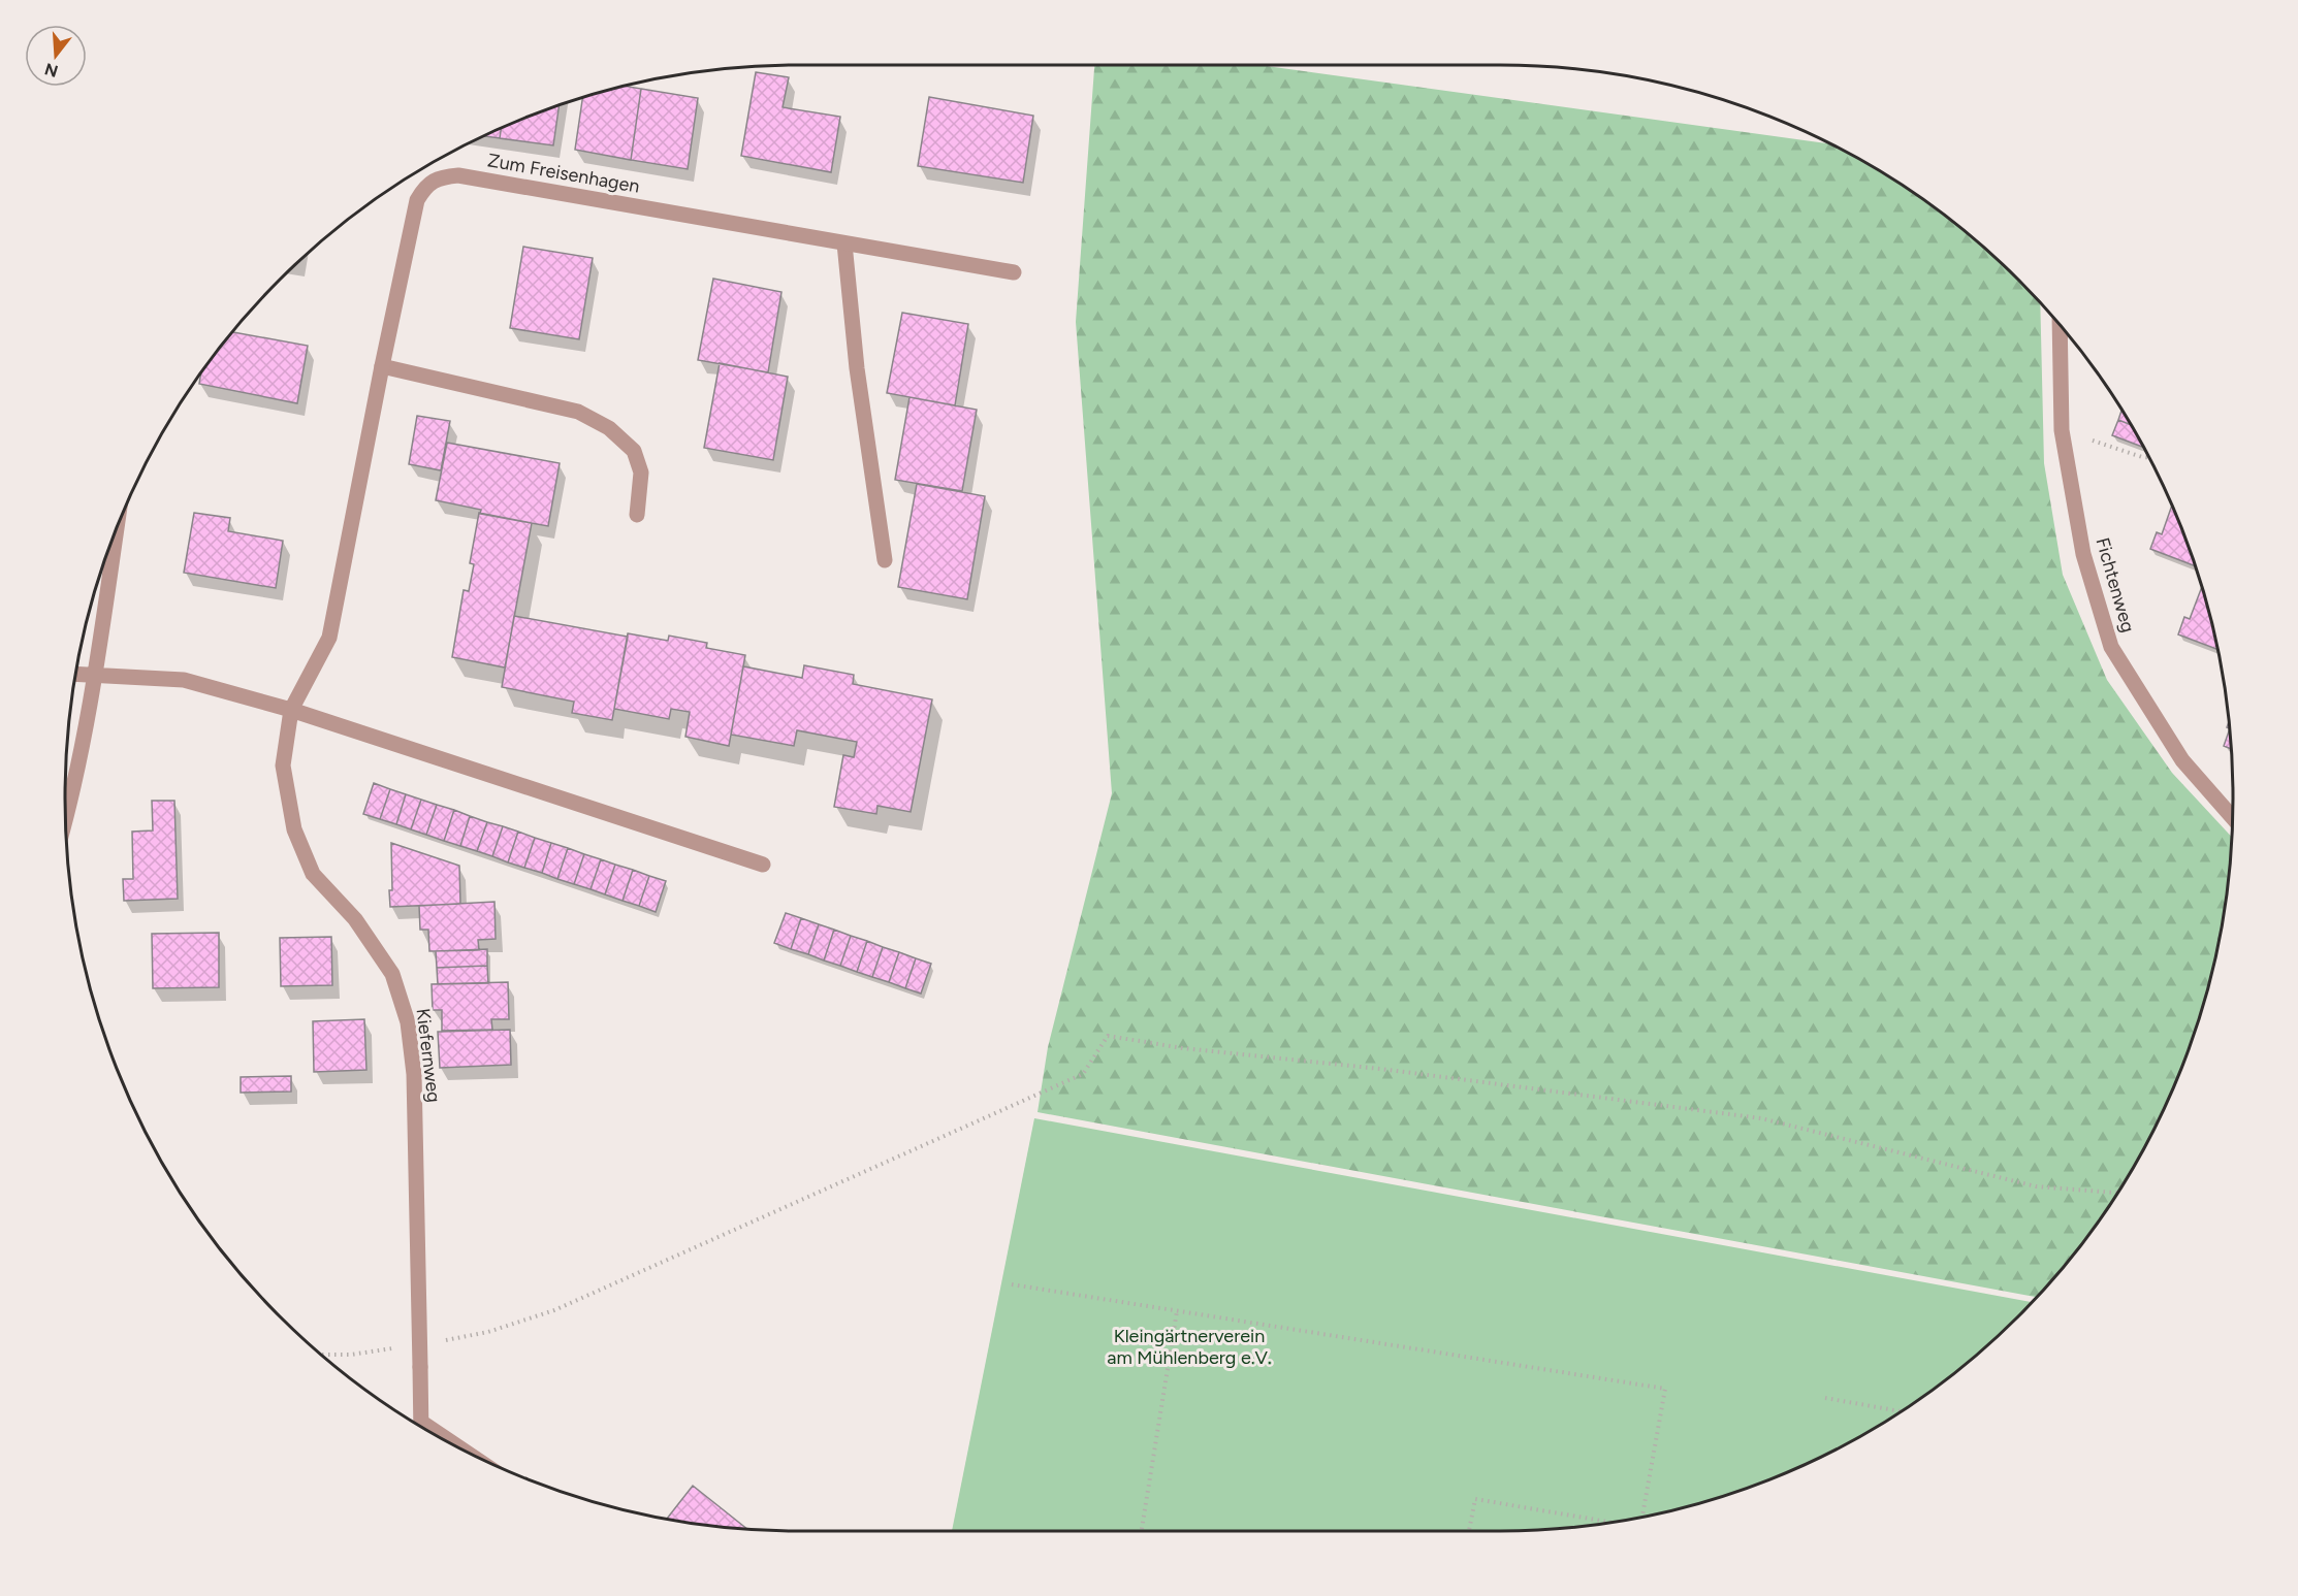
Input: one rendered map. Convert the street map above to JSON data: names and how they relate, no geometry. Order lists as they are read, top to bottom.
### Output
{
  "streets": {
    "street": ["Zum Freisenhagen", "Fichtenweg", "Kiefernweg"]
  },
  "crossings": [
    ["Zum Freisenhagen", "Kiefernweg"]
  ],
  "parks": ["Kleingärtnerverein am Mühlenberg e.V."],
  "north": "bottom"
}
